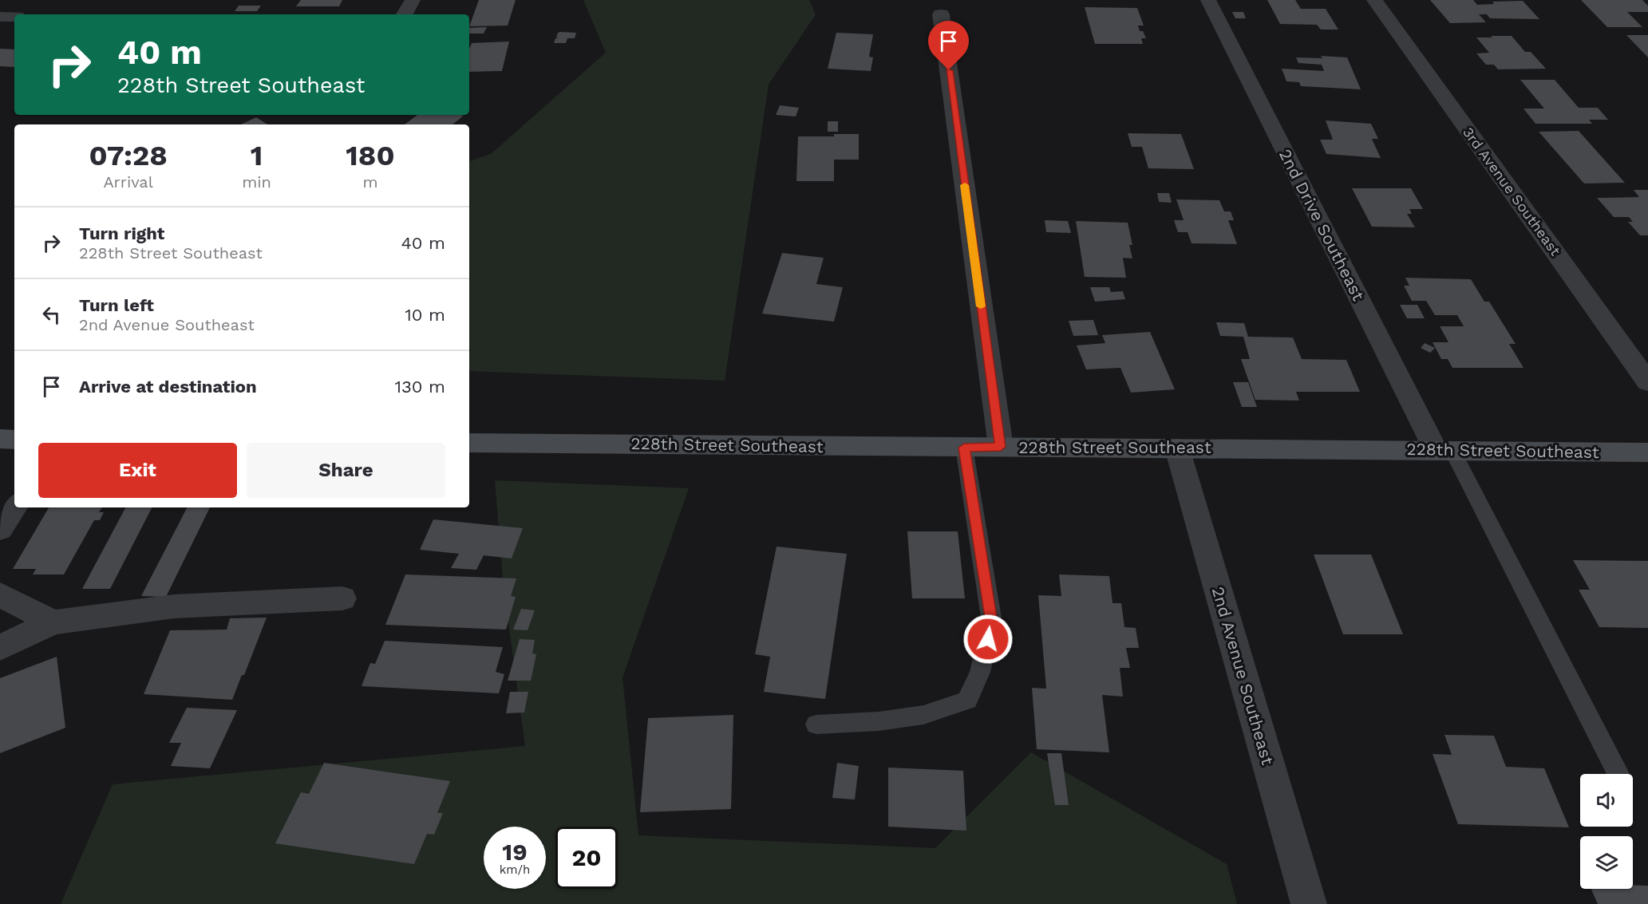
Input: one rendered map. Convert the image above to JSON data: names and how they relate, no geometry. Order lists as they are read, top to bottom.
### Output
{
  "streets": {
    "main road": ["228th Street Southeast"],
    "street": ["3rd Avenue Southeast", "2nd Drive Southeast", "2nd Avenue Southeast"]
  },
  "crossings": [
    ["2nd Drive Southeast", "228th Street Southeast"],
    ["228th Street Southeast", "2nd Avenue Southeast"]
  ],
  "page": {
    "turn": ["40 m", "228th Street Southeast"],
    "eta": [
      "07:28",
      "Arrival",
      "1",
      "min",
      "180",
      "m"
    ],
    "list": [
      {
        "name": "Turn right",
        "note": "228th Street Southeast",
        "value": "40 m"
      },
      {
        "name": "Turn left",
        "note": "2nd Avenue Southeast",
        "value": "10 m"
      },
      {
        "name": "Arrive at destination",
        "value": "130 m"
      }
    ],
    "buttons": ["Exit", "Share"],
    "speed": "19 km/h",
    "limit": "20"
  }
}
